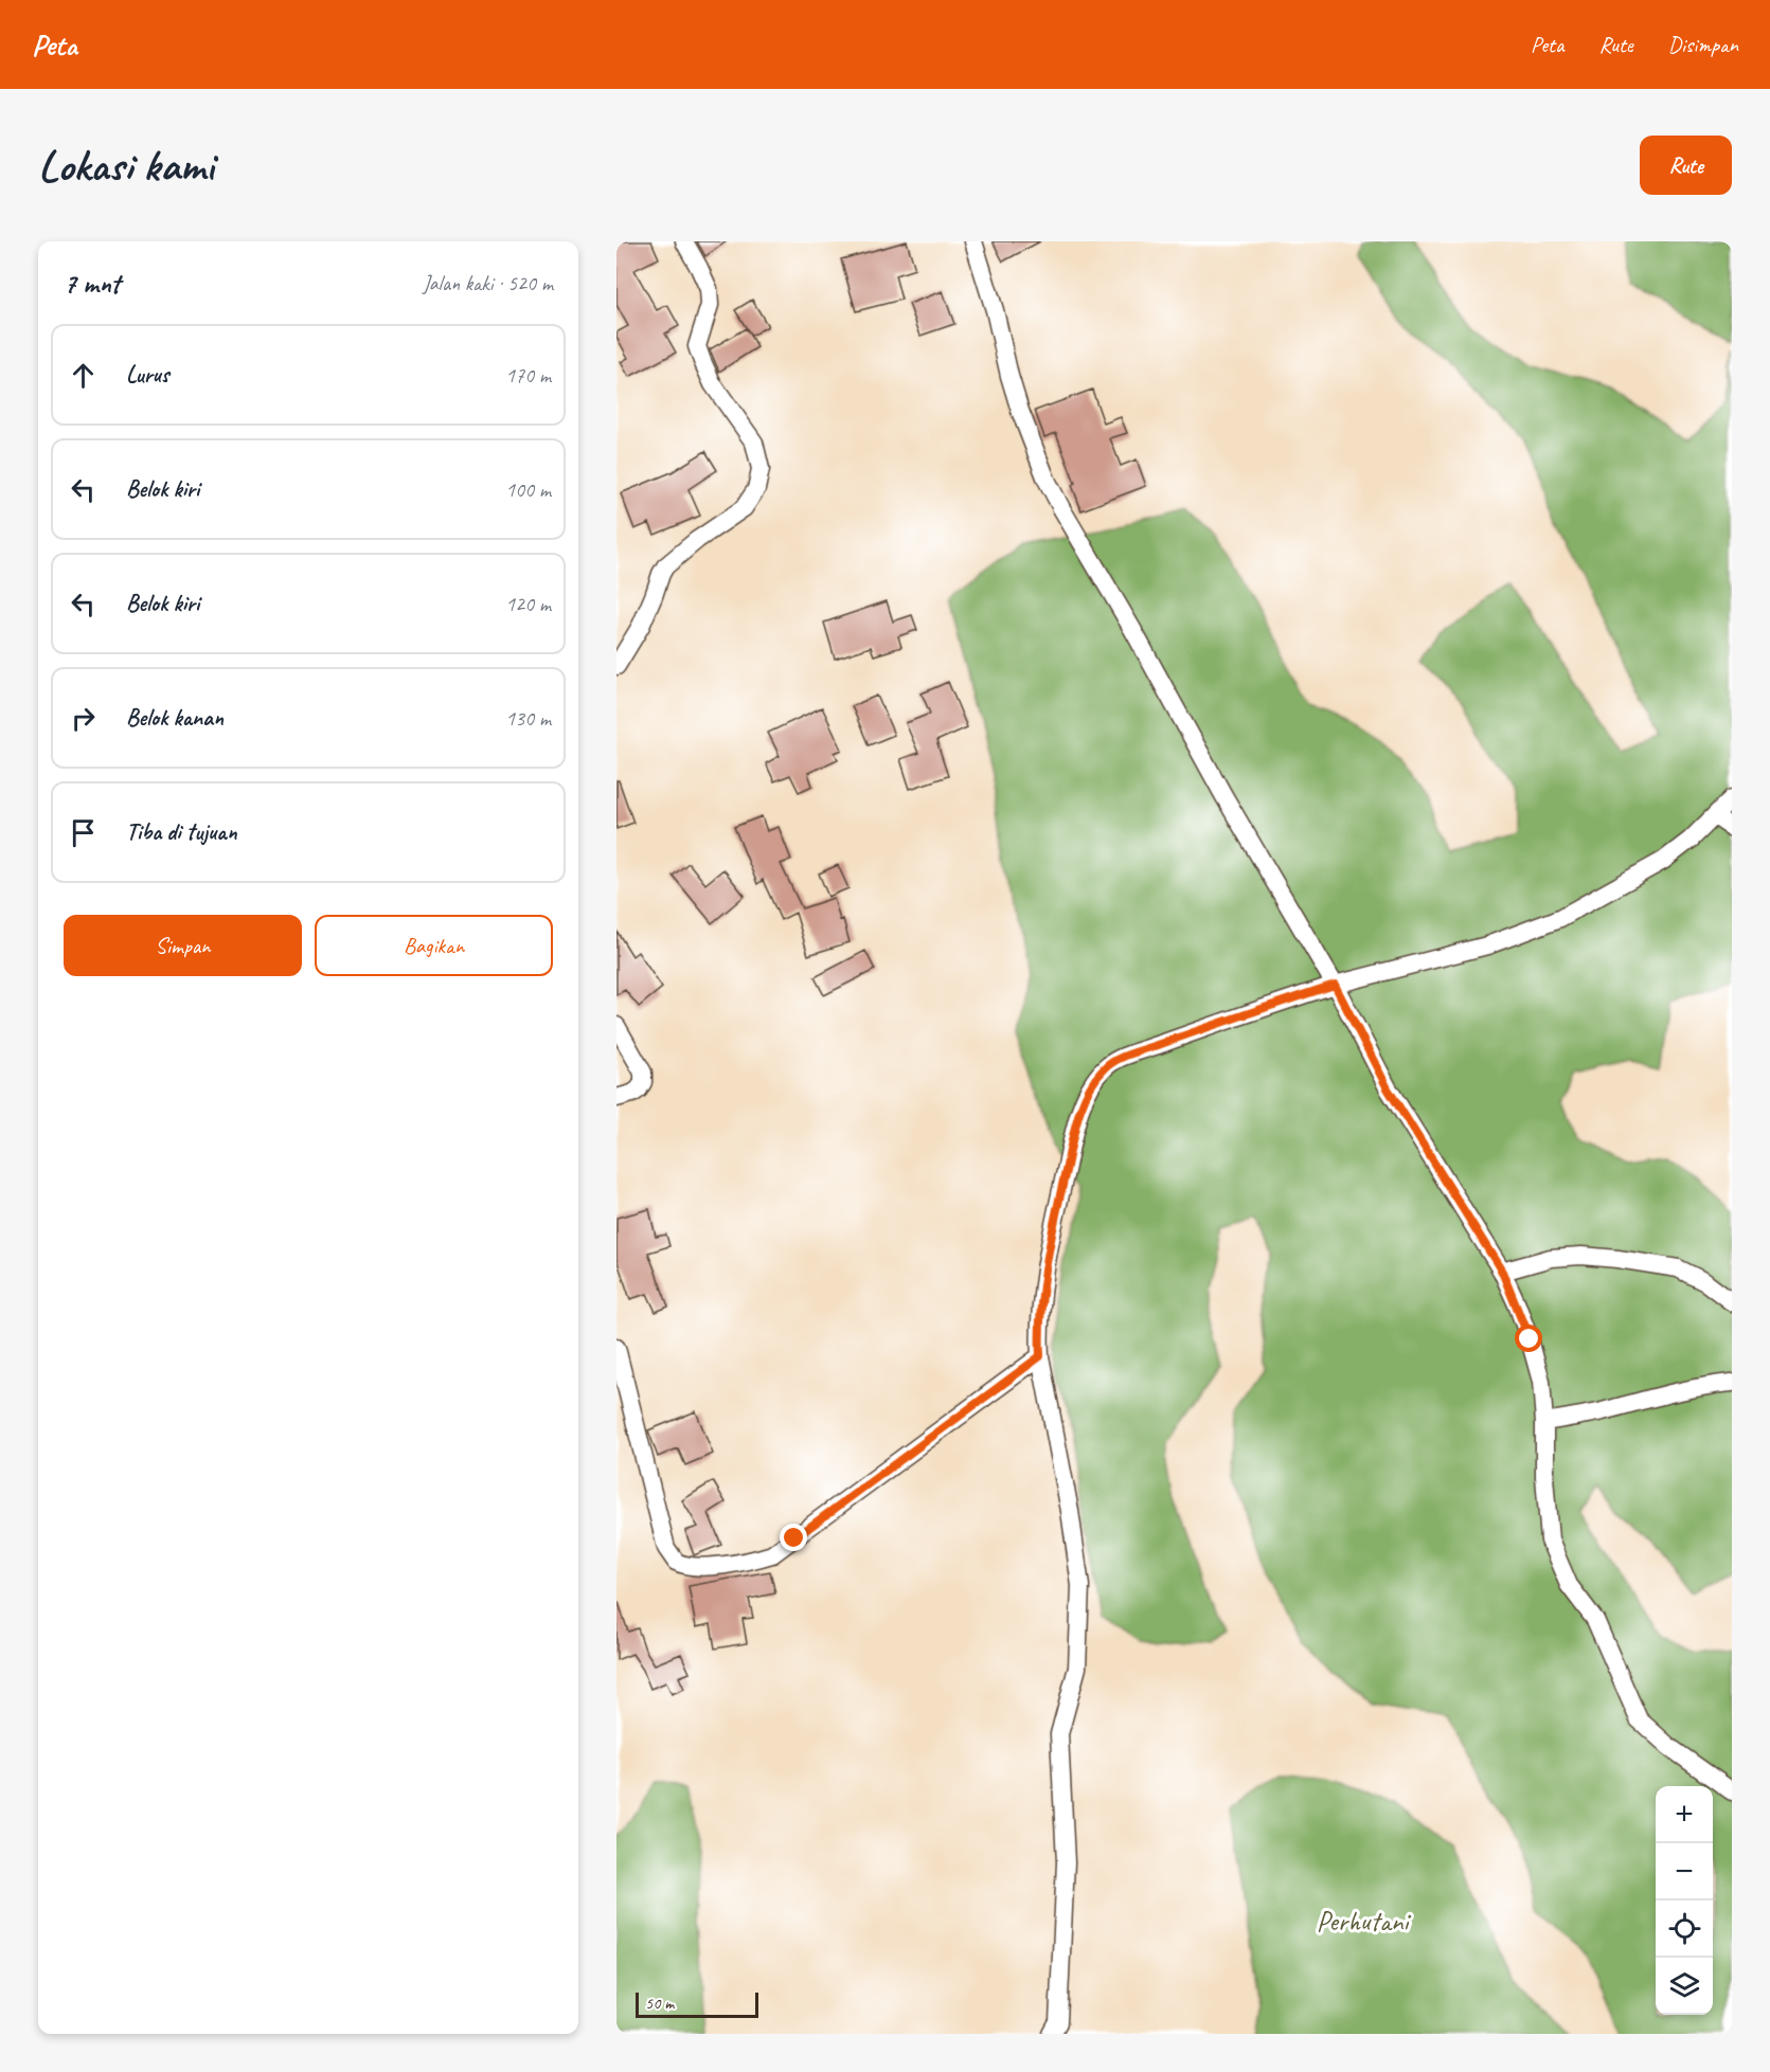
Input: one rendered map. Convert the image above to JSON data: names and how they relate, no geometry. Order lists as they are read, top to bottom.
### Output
{
  "parks": ["Perhutani"],
  "scale_bar": "50 m",
  "page": {
    "header": "Peta",
    "nav": ["Peta", "Rute", "Disimpan"],
    "buttons": [
      "Rute",
      ["Simpan", "Bagikan"]
    ],
    "title": "Lokasi kami",
    "heading": ["7 mnt", "Jalan kaki · 520 m"],
    "list": [
      ["Lurus", "170 m"],
      ["Belok kiri", "100 m"],
      ["Belok kiri", "120 m"],
      ["Belok kanan", "130 m"],
      "Tiba di tujuan"
    ],
    "map_buttons": ["+", "−"],
    "scale": "50 m"
  }
}
